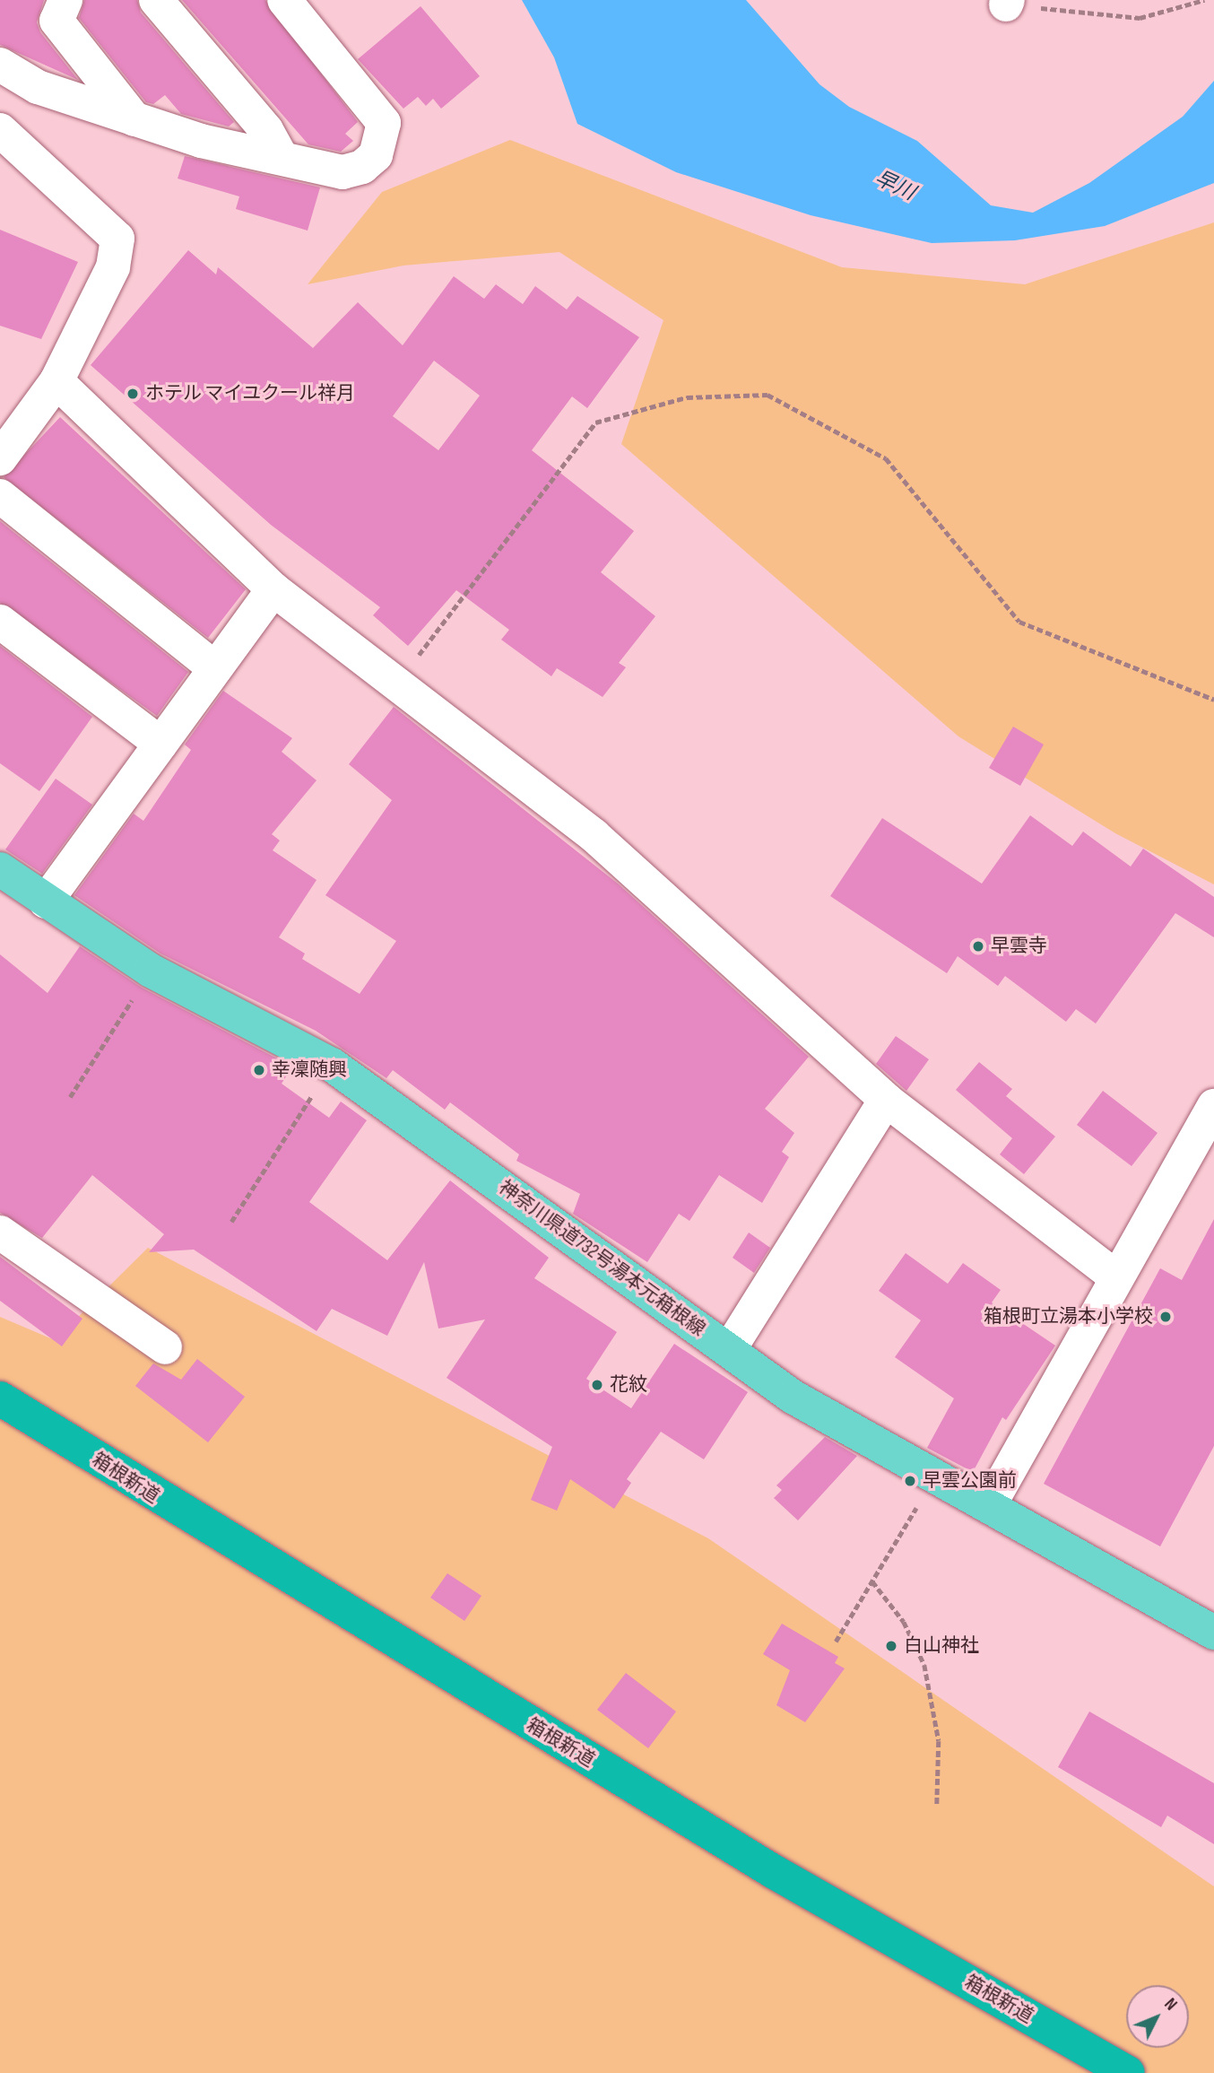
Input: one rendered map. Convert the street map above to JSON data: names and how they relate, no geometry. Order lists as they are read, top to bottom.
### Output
{
  "streets": {
    "highway": ["箱根新道"],
    "main road": ["神奈川県道732号湯本元箱根線"]
  },
  "water": ["早川"],
  "places": [
    "ホテル マイユクール祥月",
    "早雲寺",
    "幸凜随興",
    "箱根町立湯本小学校",
    "花紋",
    "早雲公園前",
    "白山神社"
  ],
  "north": "top right"
}
